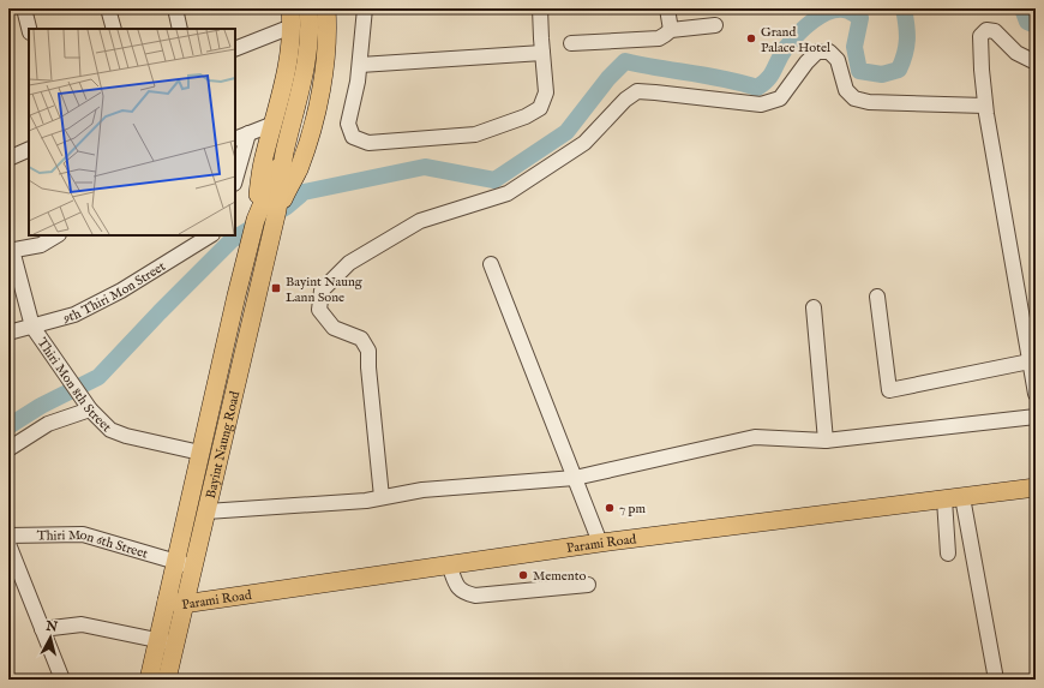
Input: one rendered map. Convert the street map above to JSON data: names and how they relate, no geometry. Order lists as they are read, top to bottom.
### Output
{
  "streets": {
    "main road": ["Bayint Naung Road", "Parami Road"],
    "street": ["9th Thiri Mon Street", "Thiri Mon 8th Street", "Thiri Mon 6th Street"]
  },
  "crossings": [
    ["9th Thiri Mon Street", "Thiri Mon 8th Street"],
    ["Thiri Mon 8th Street", "Bayint Naung Road"],
    ["Bayint Naung Road", "Parami Road"],
    ["Bayint Naung Road", "Thiri Mon 6th Street"]
  ],
  "places": {
    "other": ["Grand Palace Hotel", "7 pm", "Memento"],
    "transit": ["Bayint Naung Lann Sone"]
  },
  "north": "top"
}
